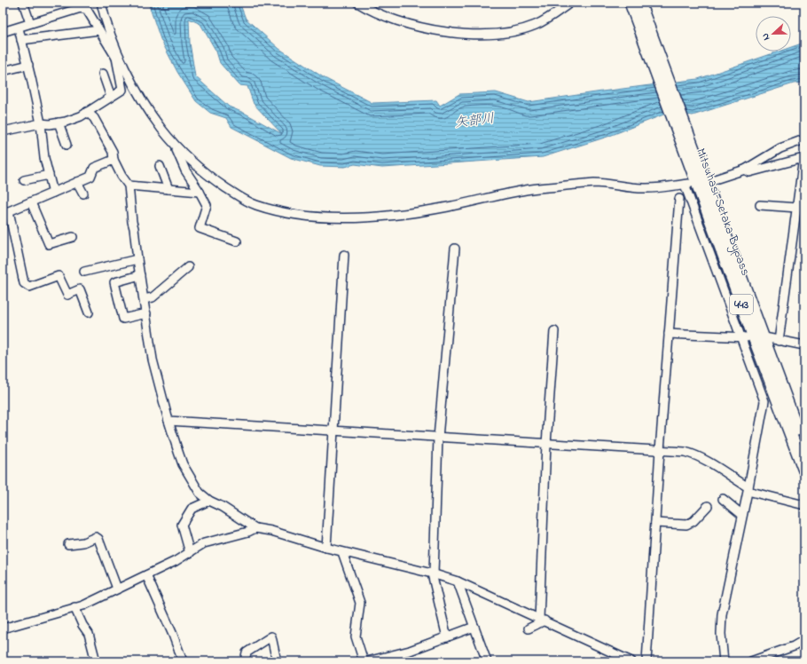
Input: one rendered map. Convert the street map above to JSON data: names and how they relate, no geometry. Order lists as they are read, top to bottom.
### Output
{
  "streets": {
    "highway": ["Mitsuhasi-Setaka Bypass", "443"]
  },
  "water": ["矢部川"],
  "north": "left"
}
